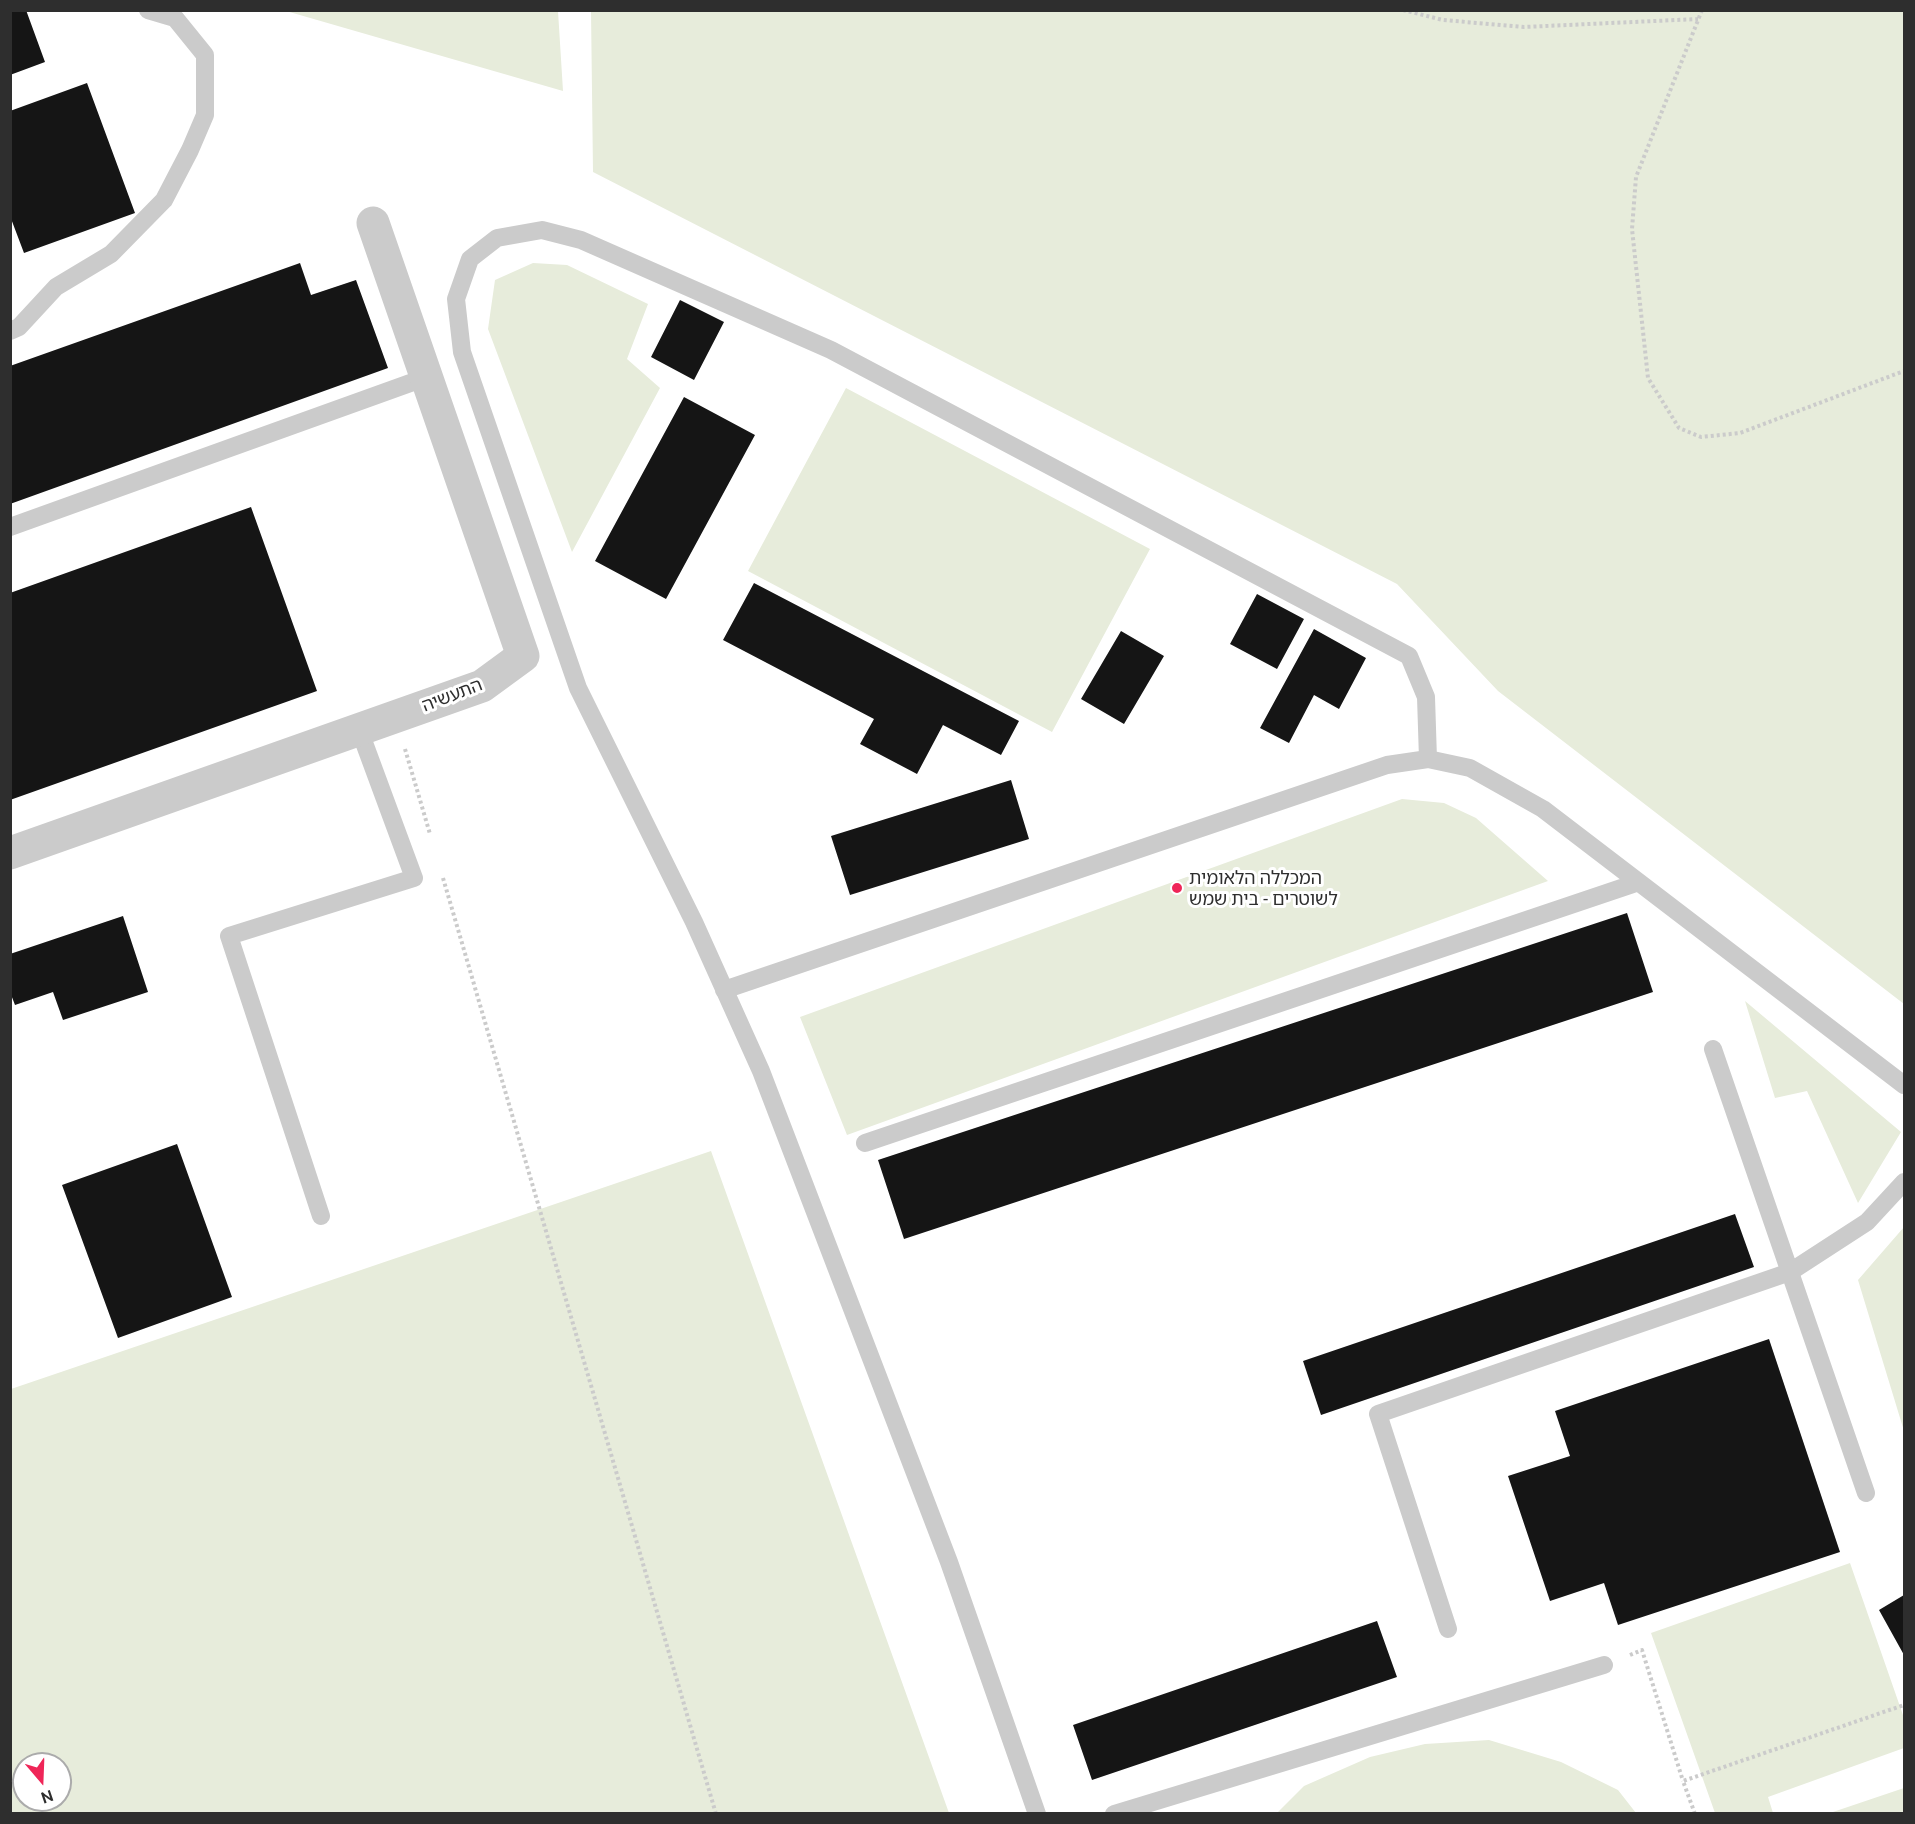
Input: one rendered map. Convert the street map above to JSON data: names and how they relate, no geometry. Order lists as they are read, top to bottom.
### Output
{
  "streets": {
    "street": ["התעשיה"]
  },
  "places": ["המכללה הלאומית לשוטרים - בית שמש"],
  "north": "bottom"
}
